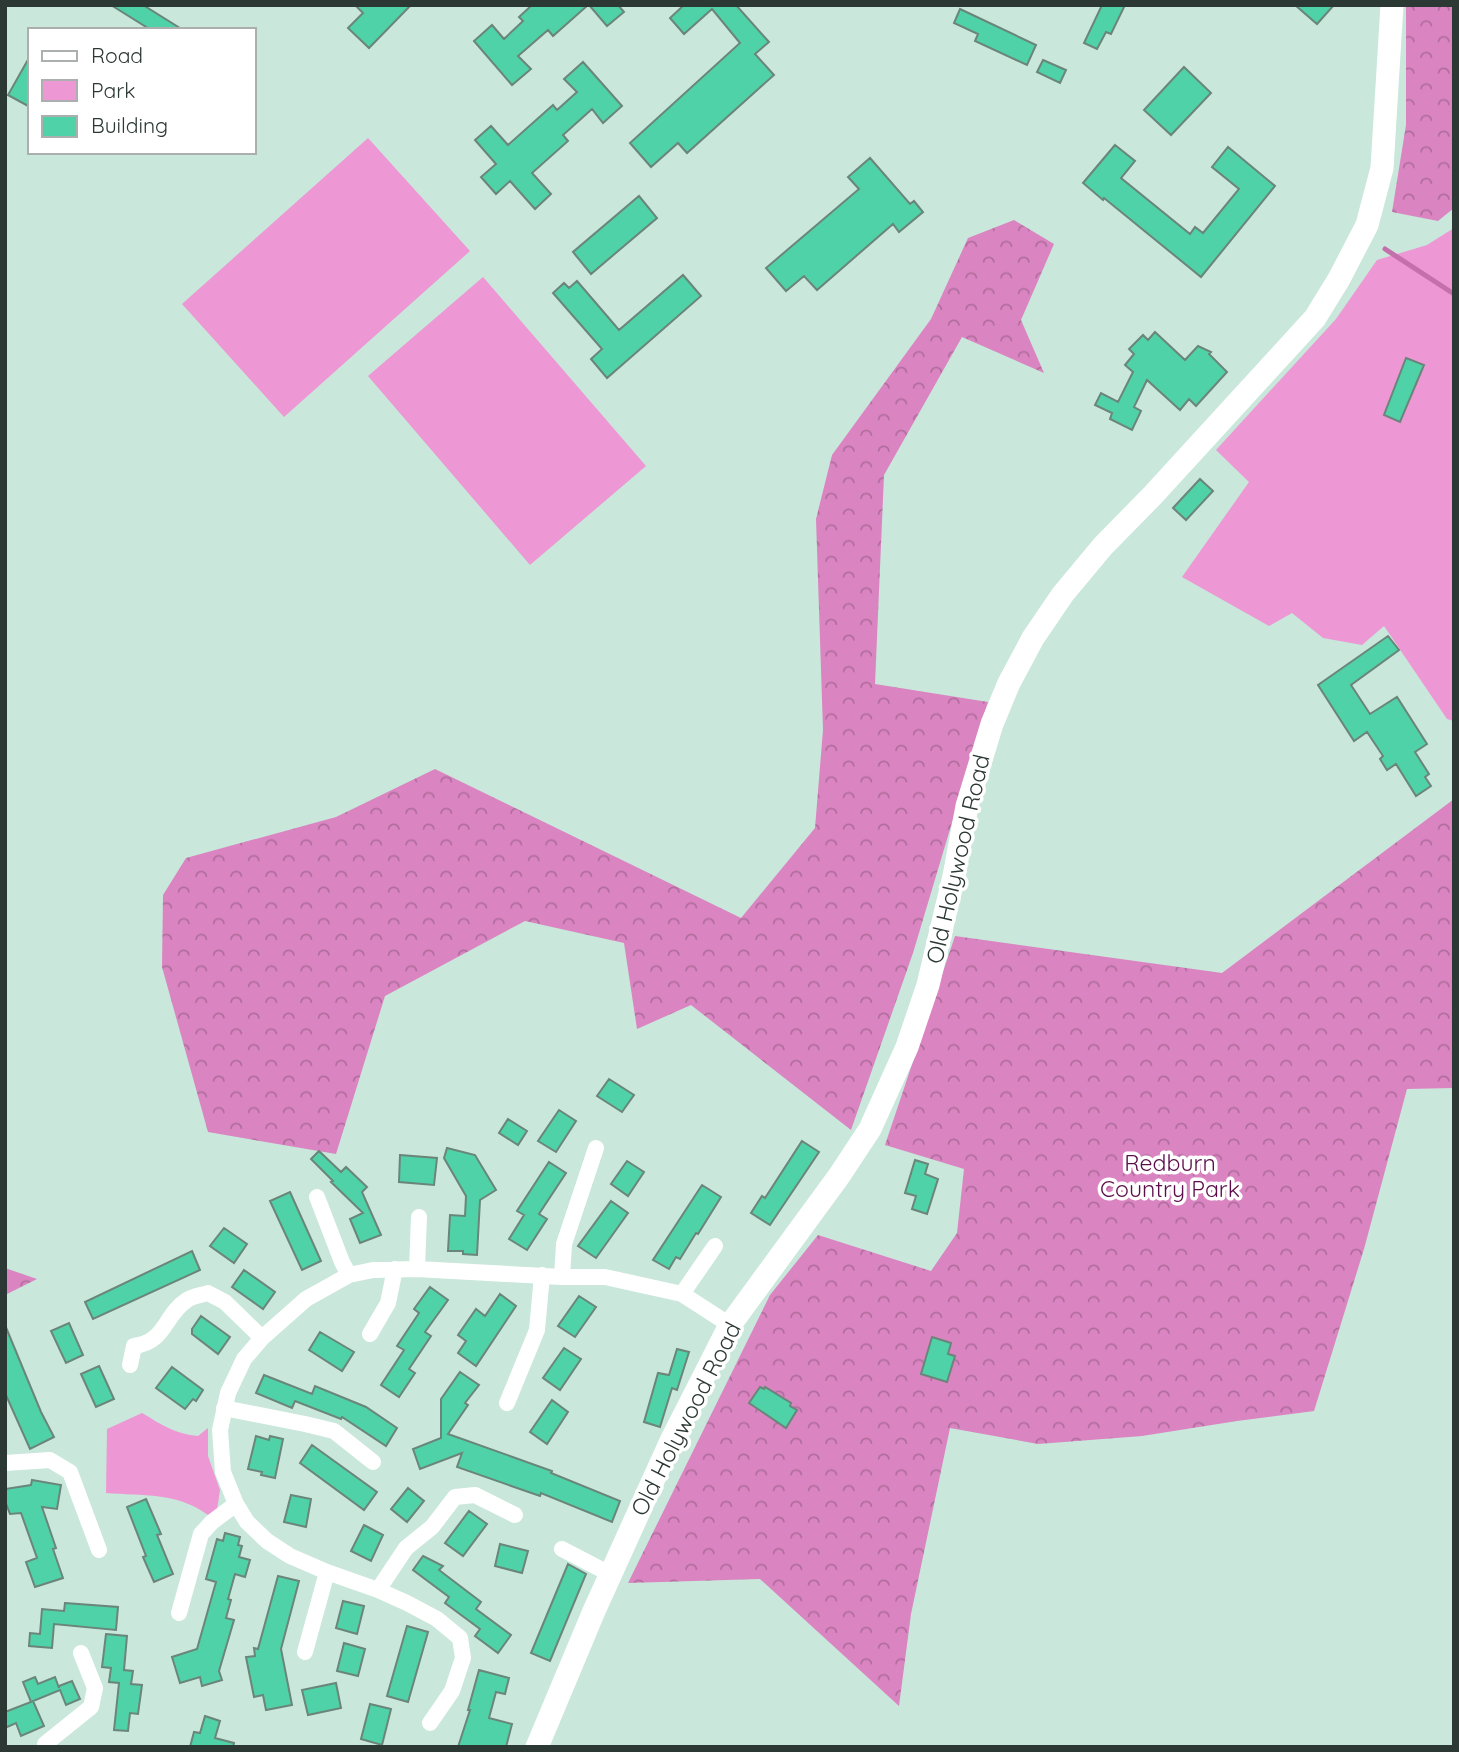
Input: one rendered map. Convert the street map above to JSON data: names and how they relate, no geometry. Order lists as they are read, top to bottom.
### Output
{
  "streets": {
    "street": ["Old Holywood Road"]
  },
  "parks": ["Redburn Country Park"],
  "legend": ["Road", "Park", "Building"]
}
